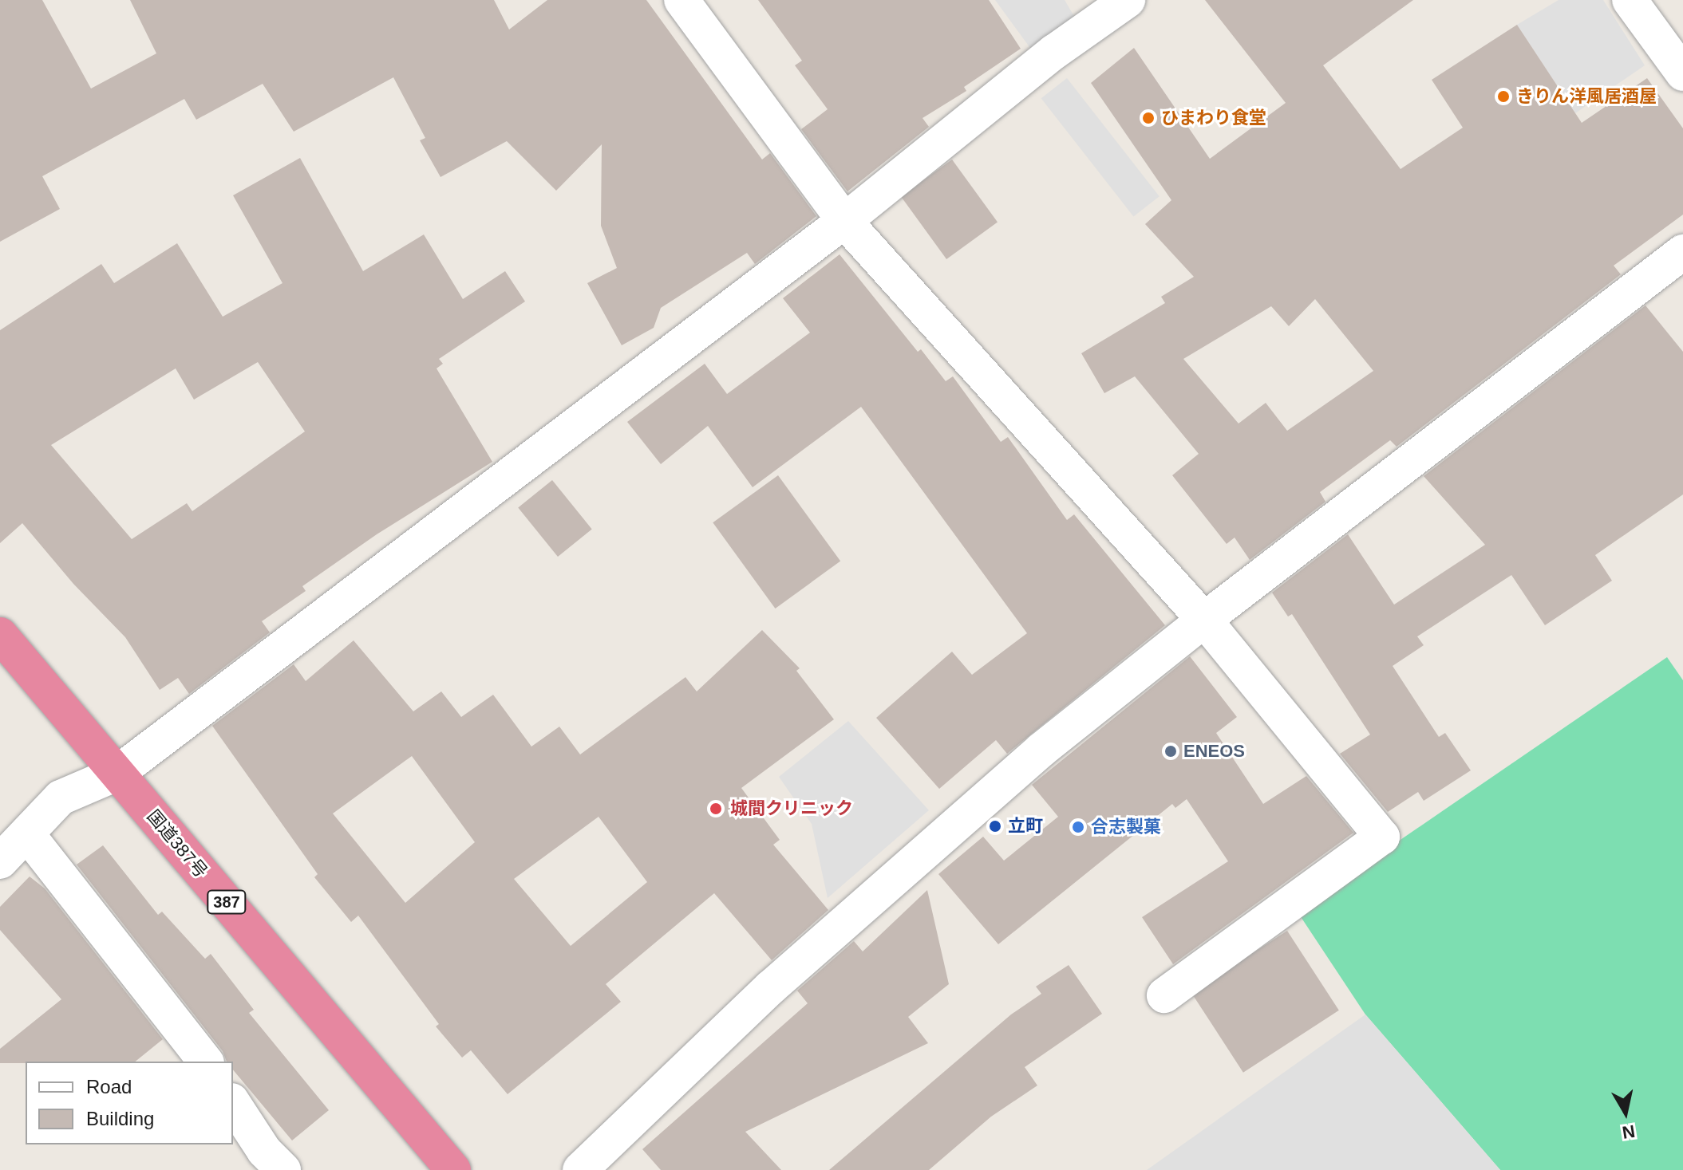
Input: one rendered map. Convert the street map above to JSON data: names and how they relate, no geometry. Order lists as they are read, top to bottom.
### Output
{
  "streets": {
    "highway": ["国道387号", "387"]
  },
  "places": [
    "きりん洋風居酒屋",
    "ひまわり食堂",
    "ENEOS",
    "城間クリニック",
    "立町",
    "合志製菓"
  ],
  "legend": ["Road", "Building"],
  "north": "bottom"
}
